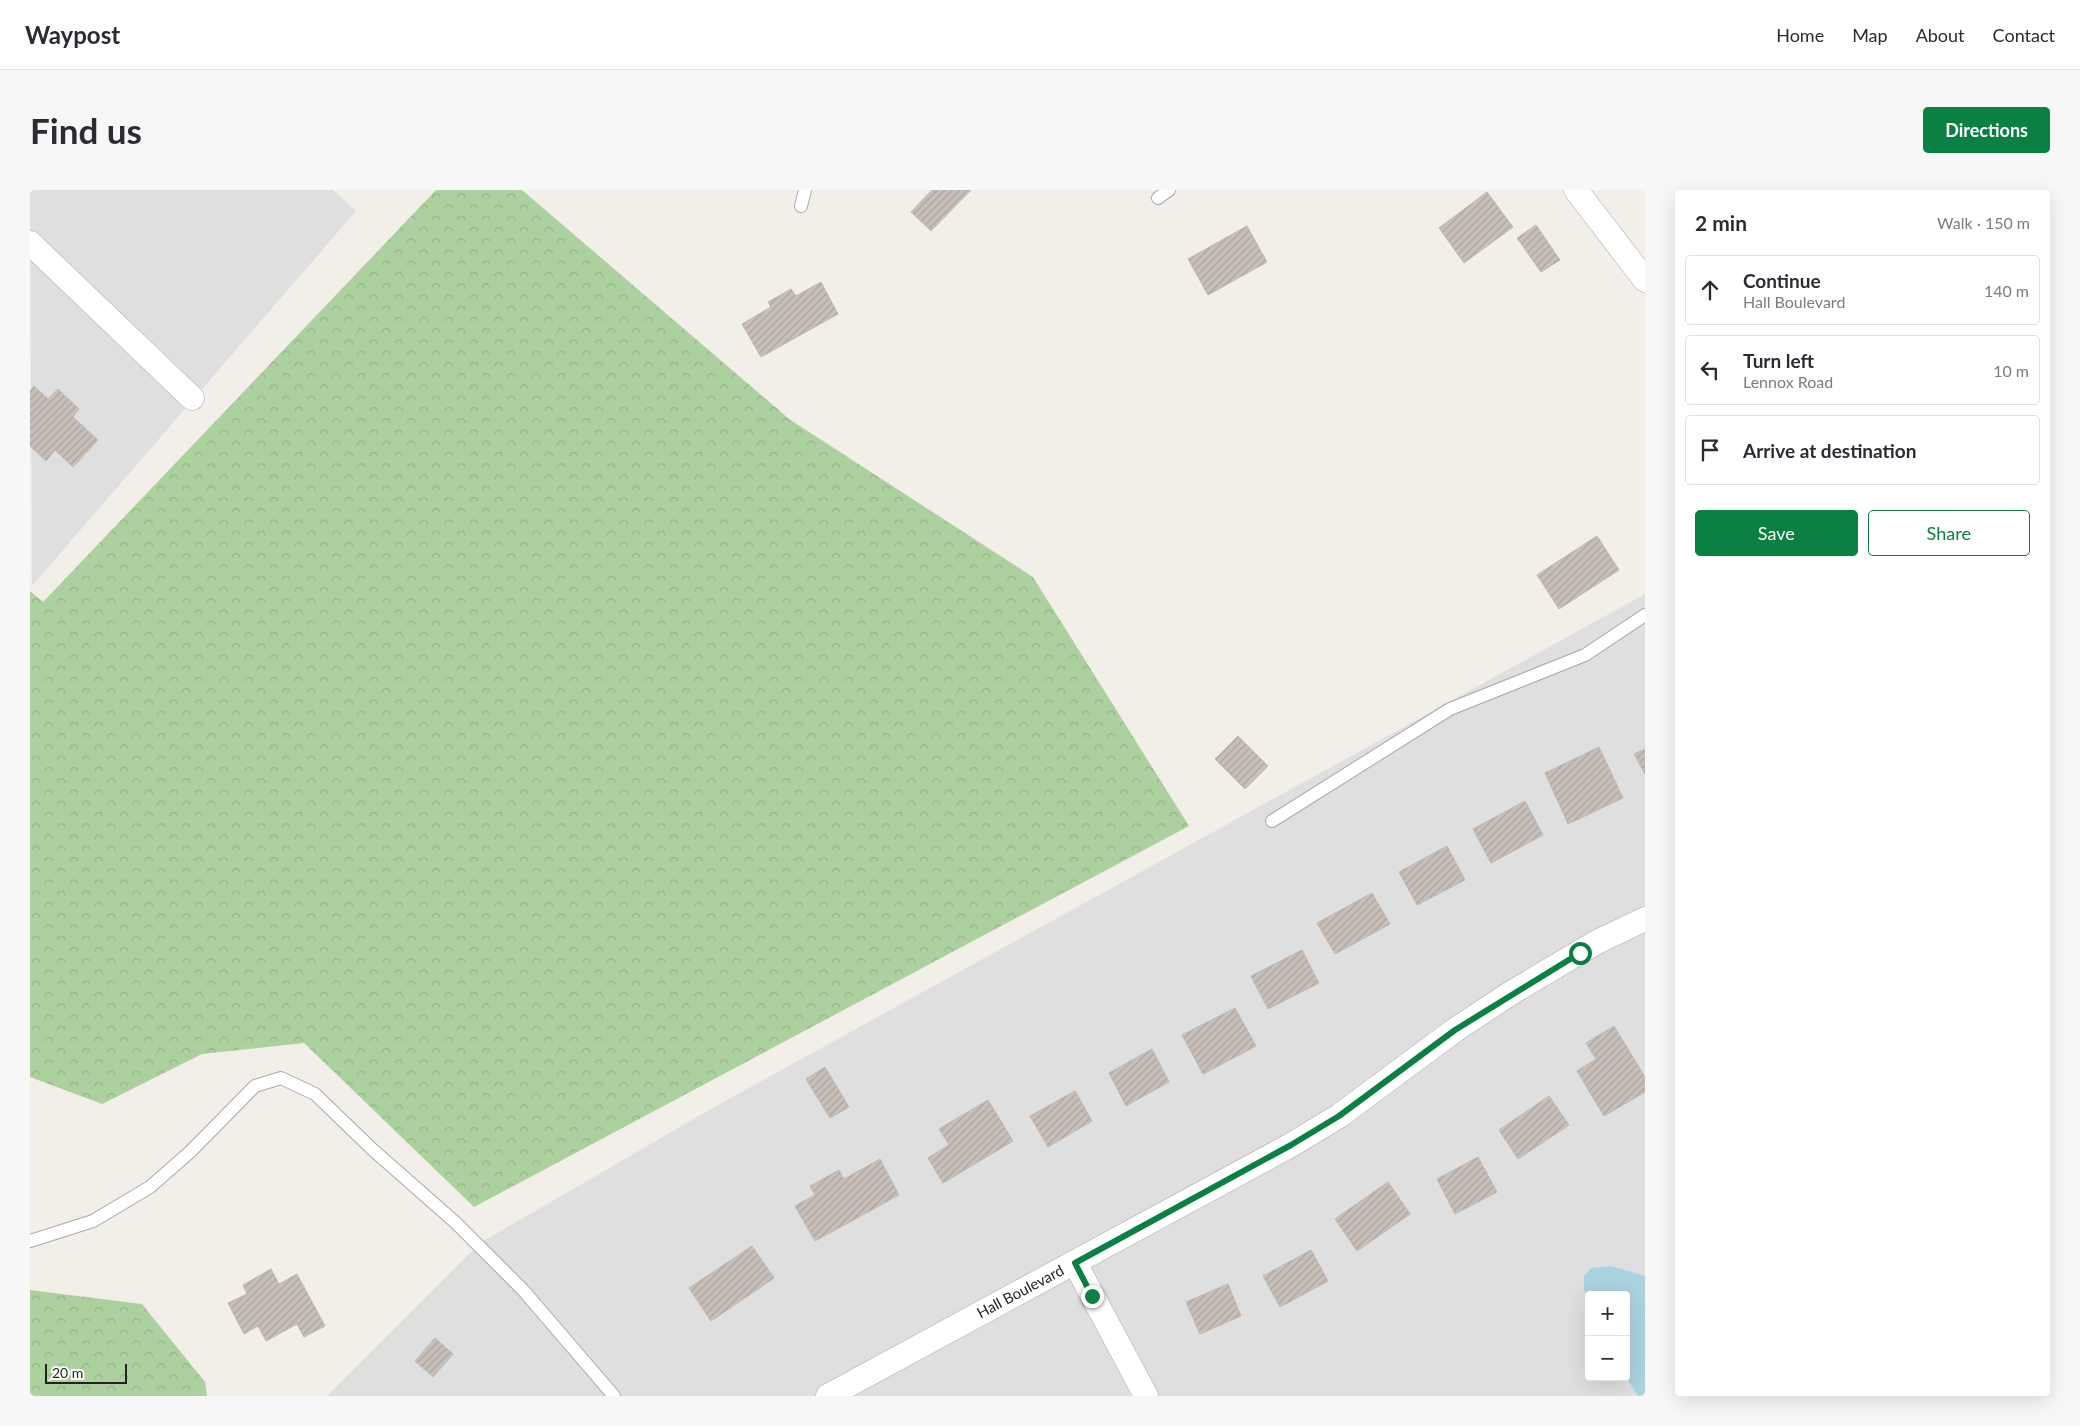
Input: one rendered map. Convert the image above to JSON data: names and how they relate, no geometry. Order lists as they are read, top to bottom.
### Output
{
  "streets": {
    "street": ["Hall Boulevard"]
  },
  "scale_bar": "20 m",
  "page": {
    "header": "Waypost",
    "nav": [
      "Home",
      "Map",
      "About",
      "Contact"
    ],
    "buttons": [
      "Directions",
      ["Save", "Share"]
    ],
    "title": "Find us",
    "heading": ["2 min", "Walk · 150 m"],
    "list": [
      ["Continue", "Hall Boulevard", "140 m"],
      ["Turn left", "Lennox Road", "10 m"],
      "Arrive at destination"
    ],
    "map_buttons": ["+", "−"],
    "scale": "20 m"
  }
}
